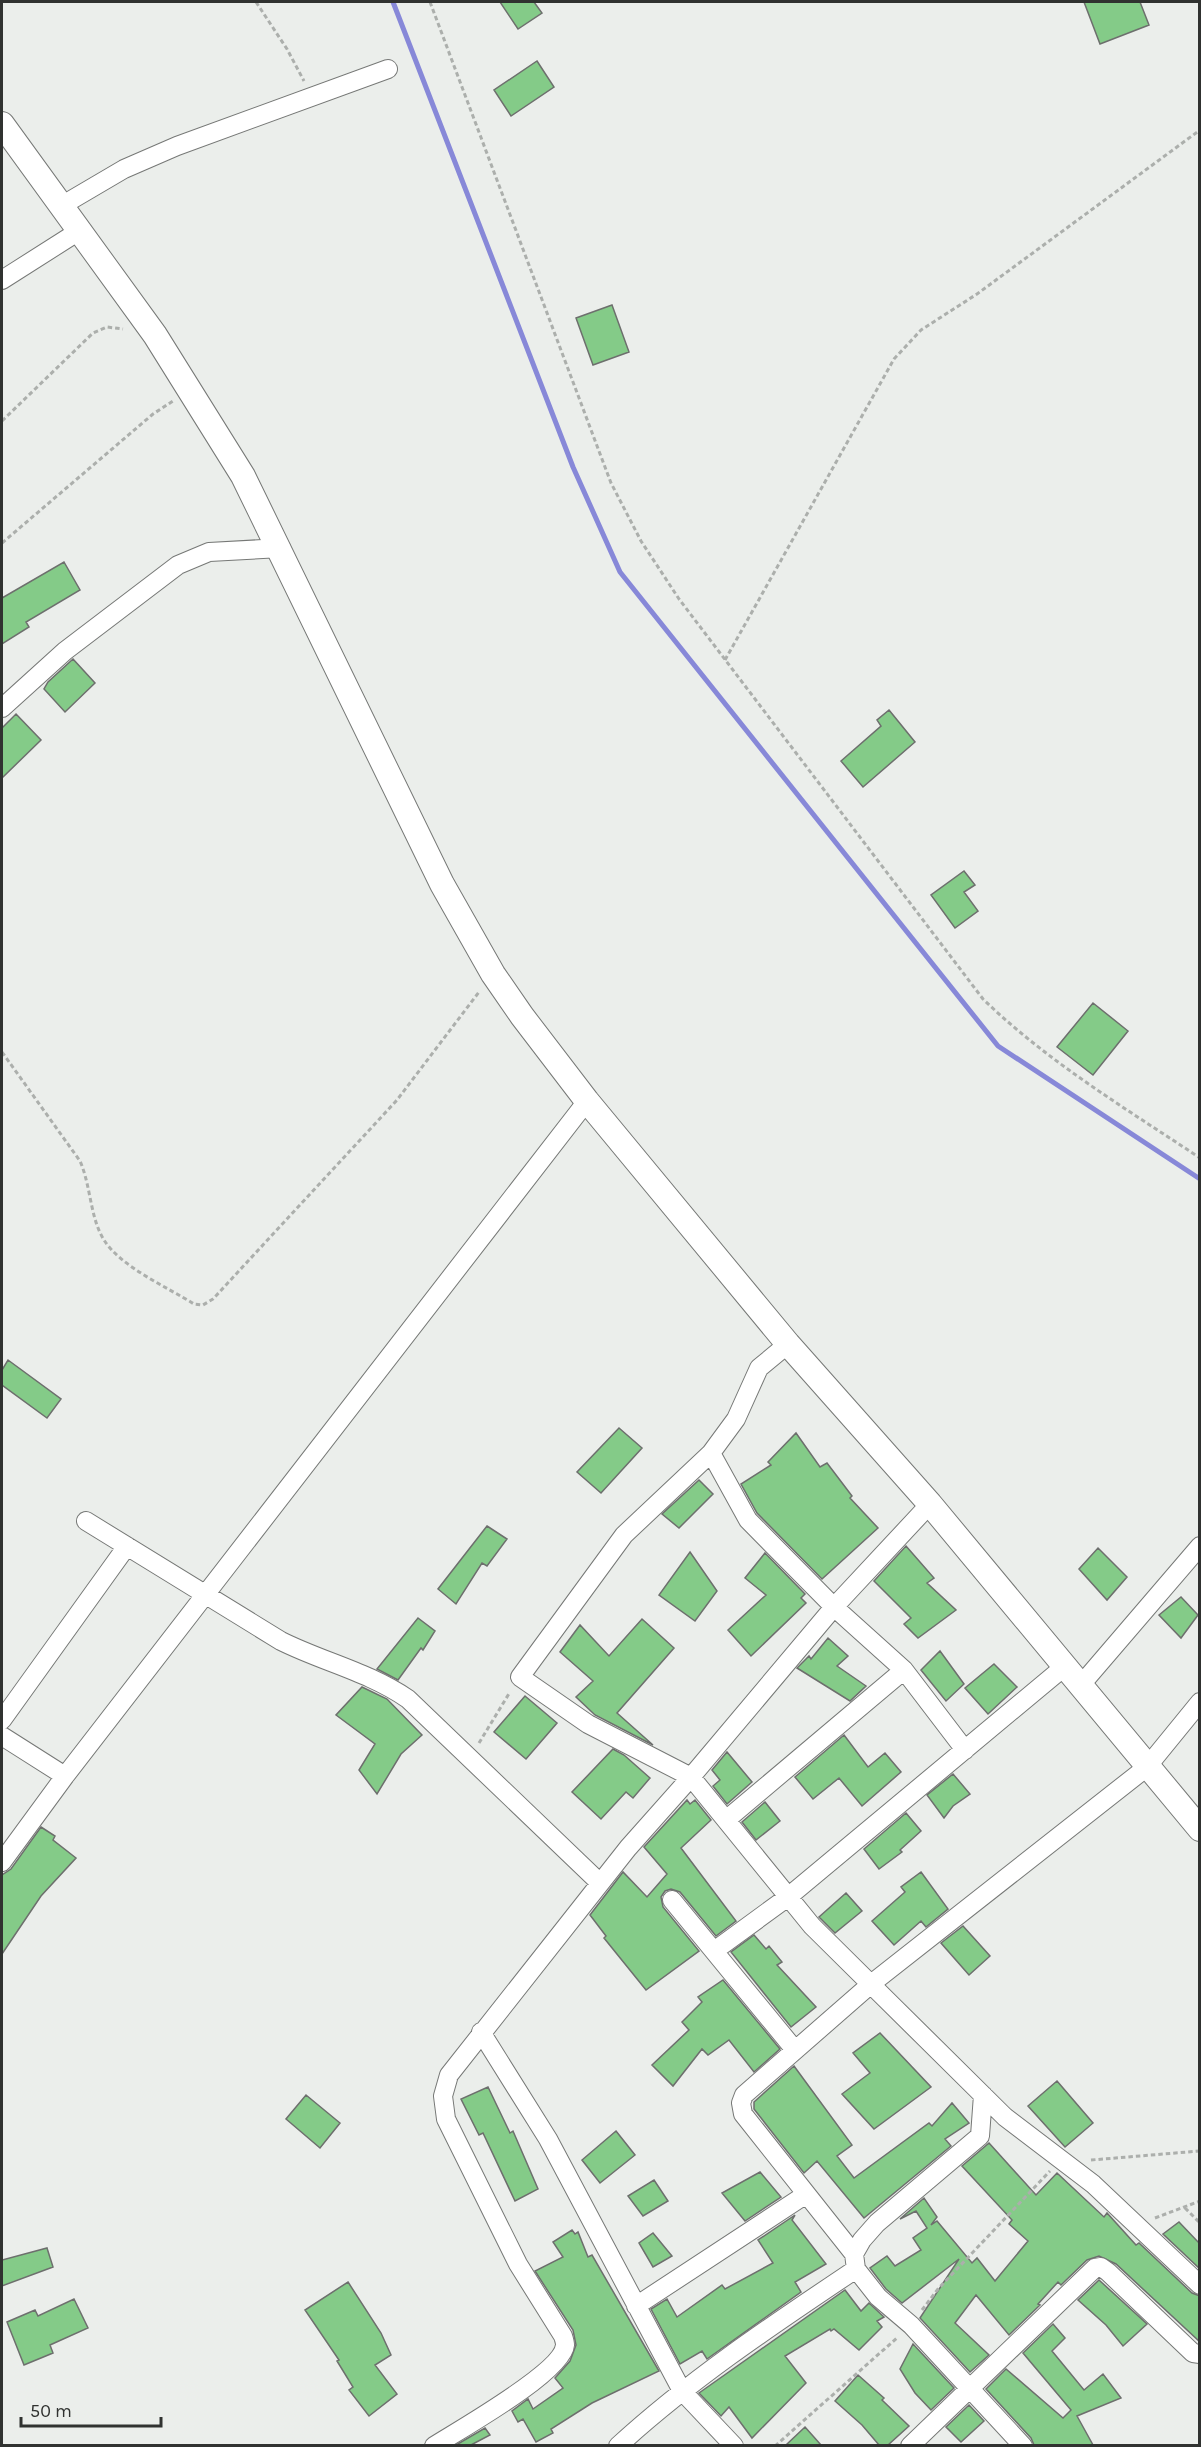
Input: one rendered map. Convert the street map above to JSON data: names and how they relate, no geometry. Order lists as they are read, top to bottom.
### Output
{
  "scale_bar": "50 m"
}
